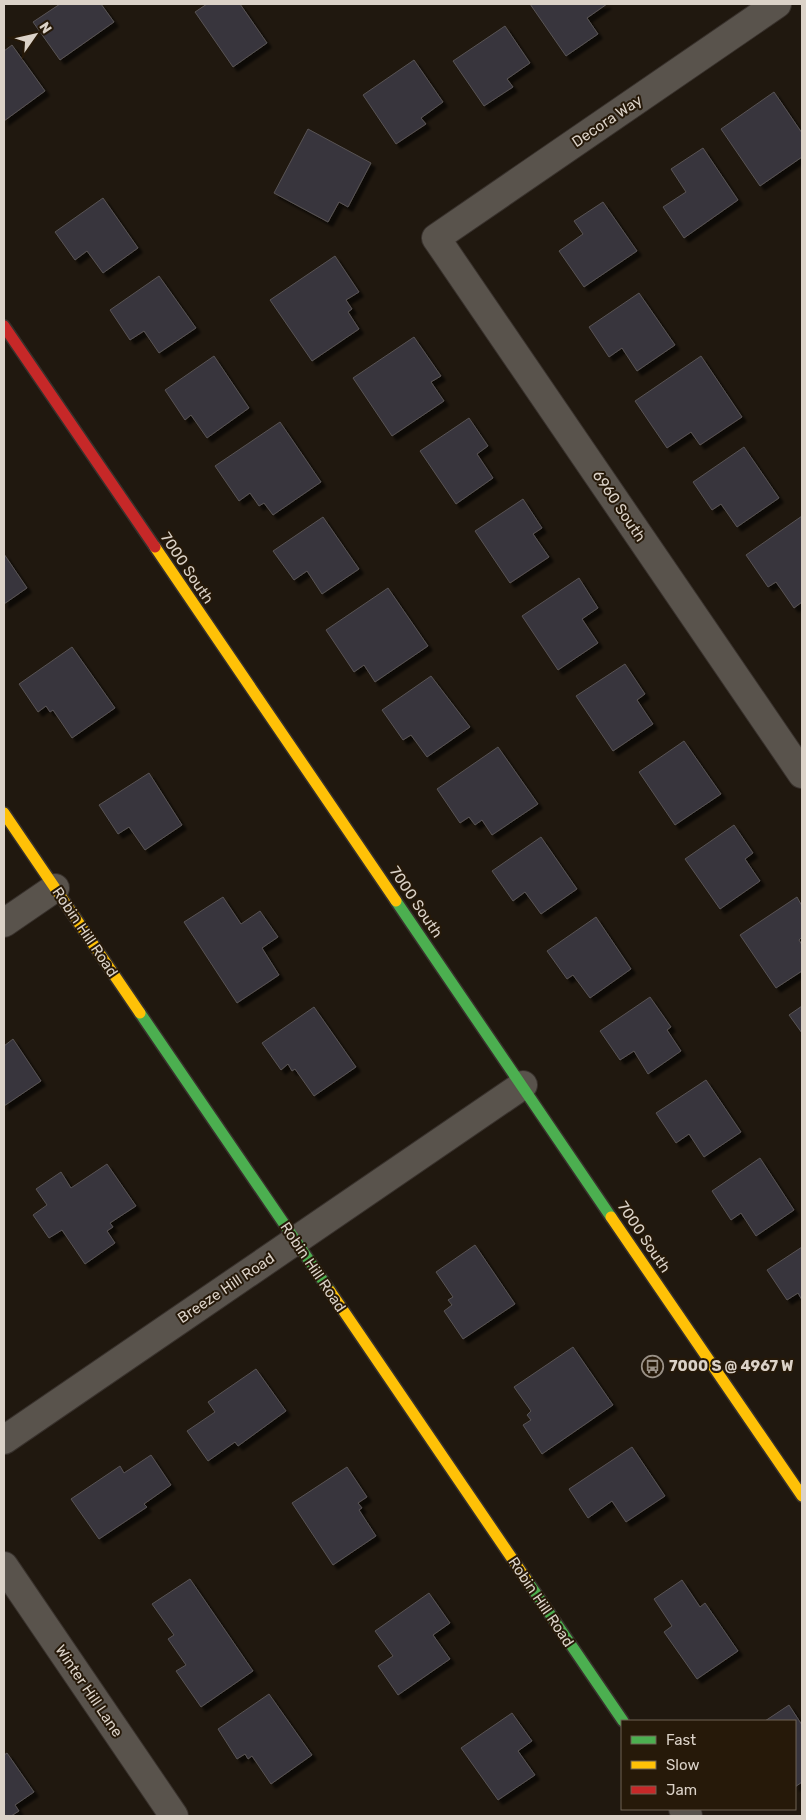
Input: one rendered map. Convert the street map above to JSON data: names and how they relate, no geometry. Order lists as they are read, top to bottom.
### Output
{
  "streets": {
    "street": [
      "Decora Way",
      "6960 South",
      "7000 South",
      "Robin Hill Road",
      "Breeze Hill Road",
      "Winter Hill Lane"
    ]
  },
  "crossings": [
    ["Decora Way", "6960 South"],
    ["7000 South", "Breeze Hill Road"],
    ["Robin Hill Road", "Breeze Hill Road"]
  ],
  "places": {
    "bus stop": ["7000 S @ 4967 W"]
  },
  "legend": ["Fast", "Slow", "Jam"],
  "north": "top right"
}
